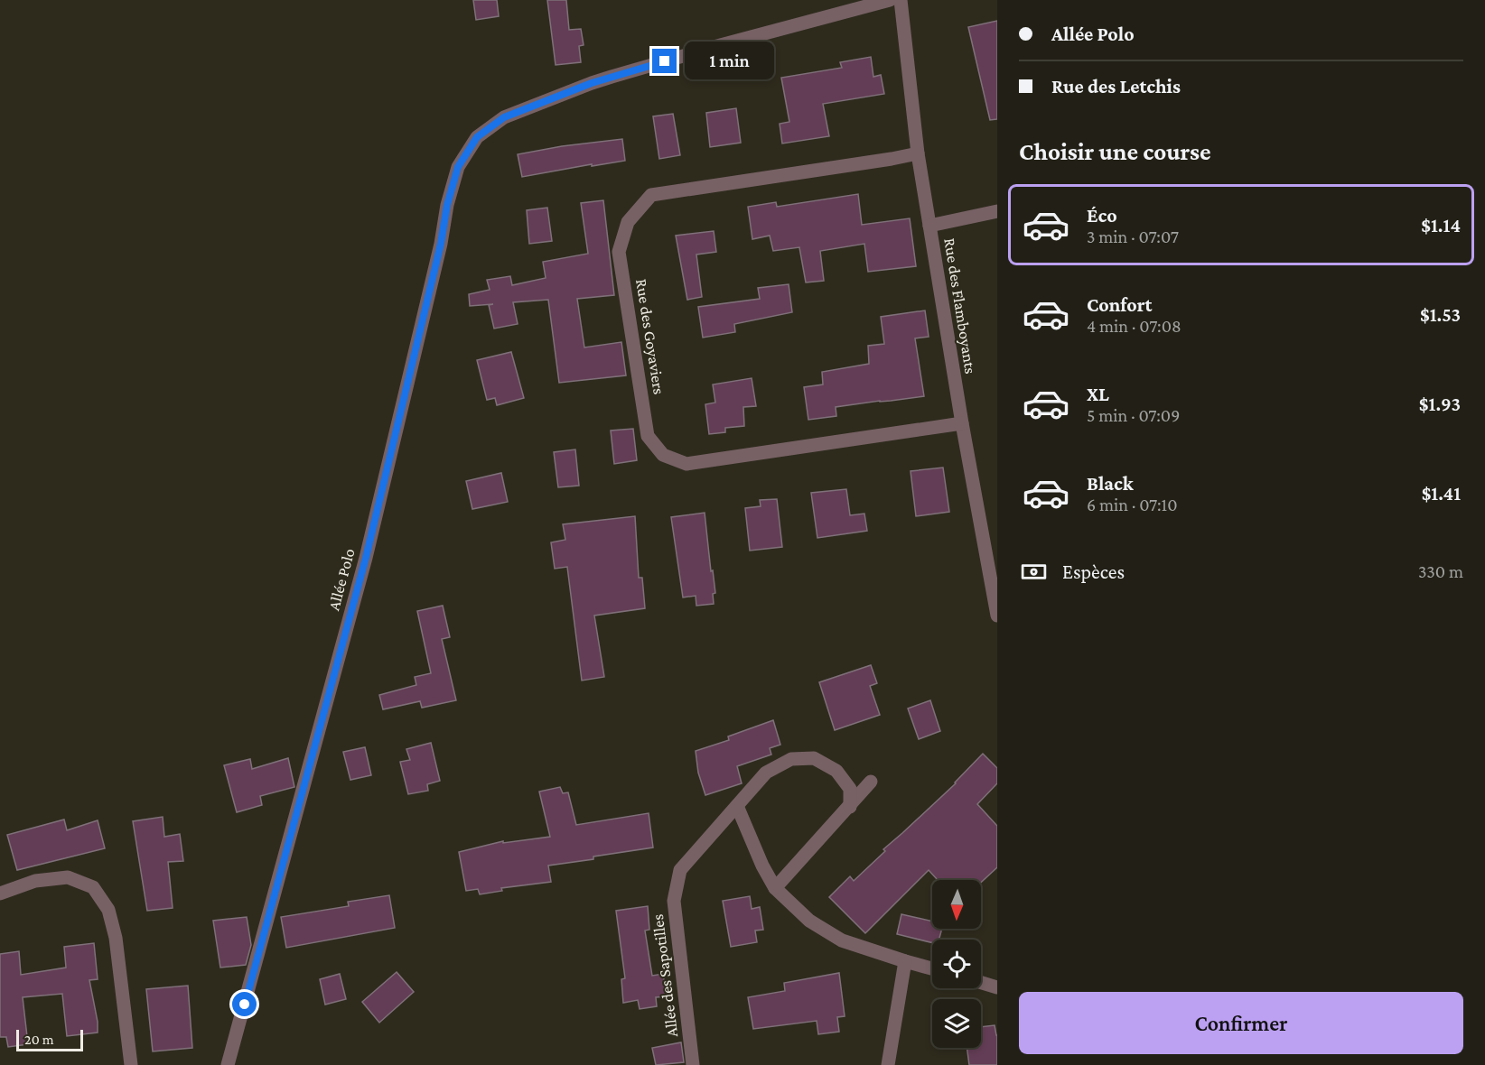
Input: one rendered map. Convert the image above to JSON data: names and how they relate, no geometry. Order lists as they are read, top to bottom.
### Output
{
  "streets": {
    "street": [
      "Rue des Flamboyants",
      "Rue des Goyaviers",
      "Allée Polo",
      "Allée des Sapotilles"
    ]
  },
  "crossings": [
    ["Rue des Flamboyants", "Rue des Goyaviers"]
  ],
  "scale_bar": "20 m",
  "north": "bottom",
  "page": {
    "banner": ["Allée Polo", "Rue des Letchis"],
    "bubble": "1 min",
    "heading": "Choisir une course",
    "list": [
      {
        "name": "Éco",
        "note": "3 min · 07:07",
        "value": "$1.14"
      },
      {
        "name": "Confort",
        "note": "4 min · 07:08",
        "value": "$1.53"
      },
      {
        "name": "XL",
        "note": "5 min · 07:09",
        "value": "$1.93"
      },
      {
        "name": "Black",
        "note": "6 min · 07:10",
        "value": "$1.41"
      }
    ],
    "pay": ["Espèces", "330 m"],
    "buttons": "Confirmer",
    "scale": "20 m"
  }
}
